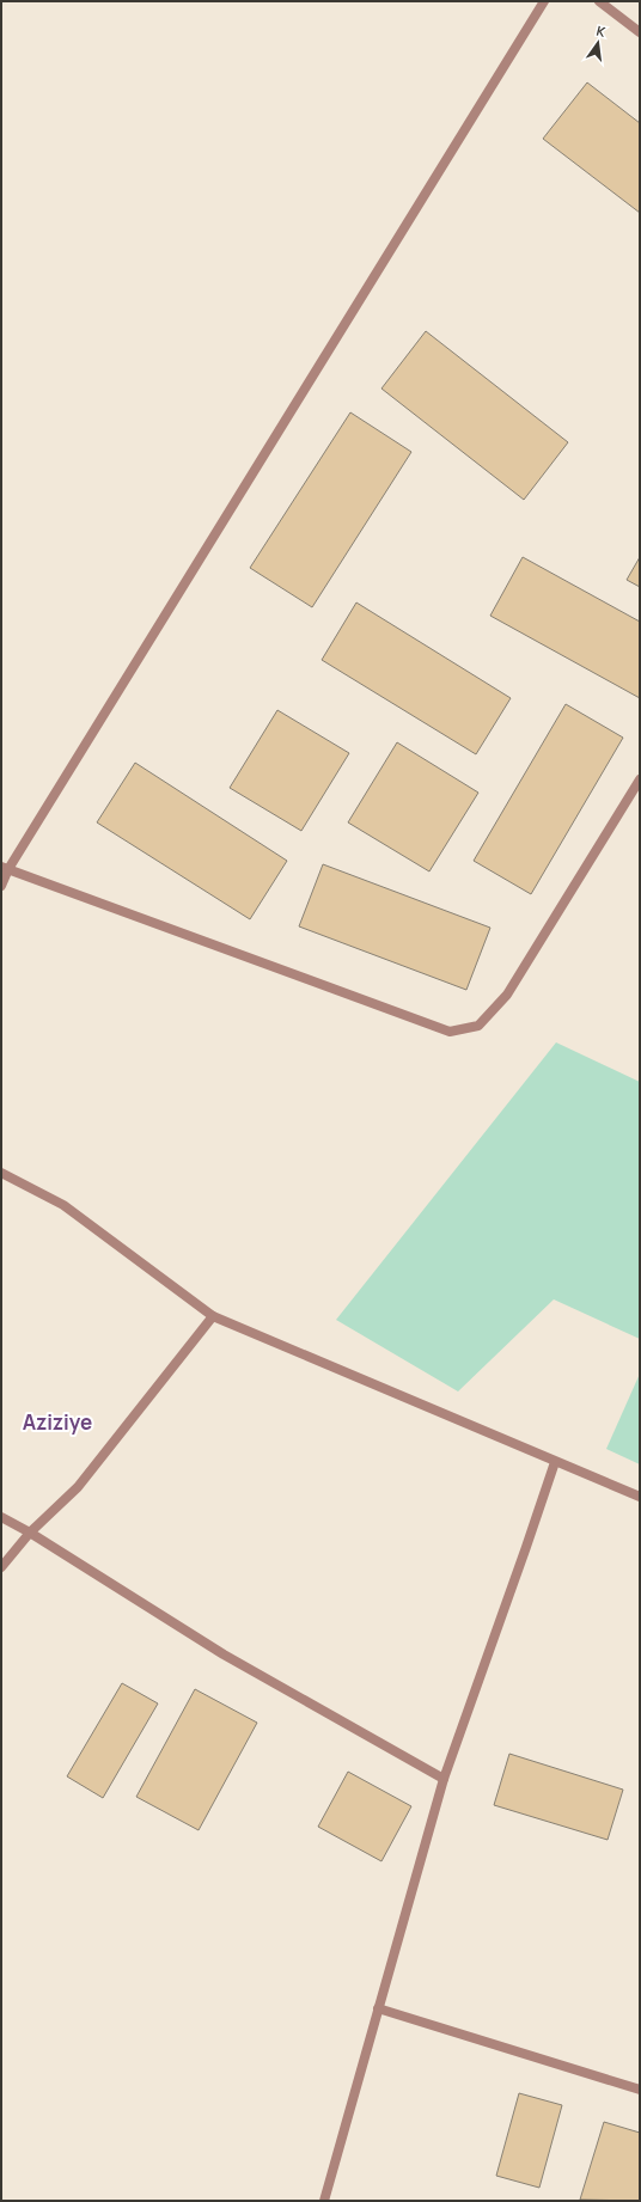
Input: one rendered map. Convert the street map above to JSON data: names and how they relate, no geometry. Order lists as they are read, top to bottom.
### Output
{
  "districts": ["Aziziye"],
  "north": "top"
}
